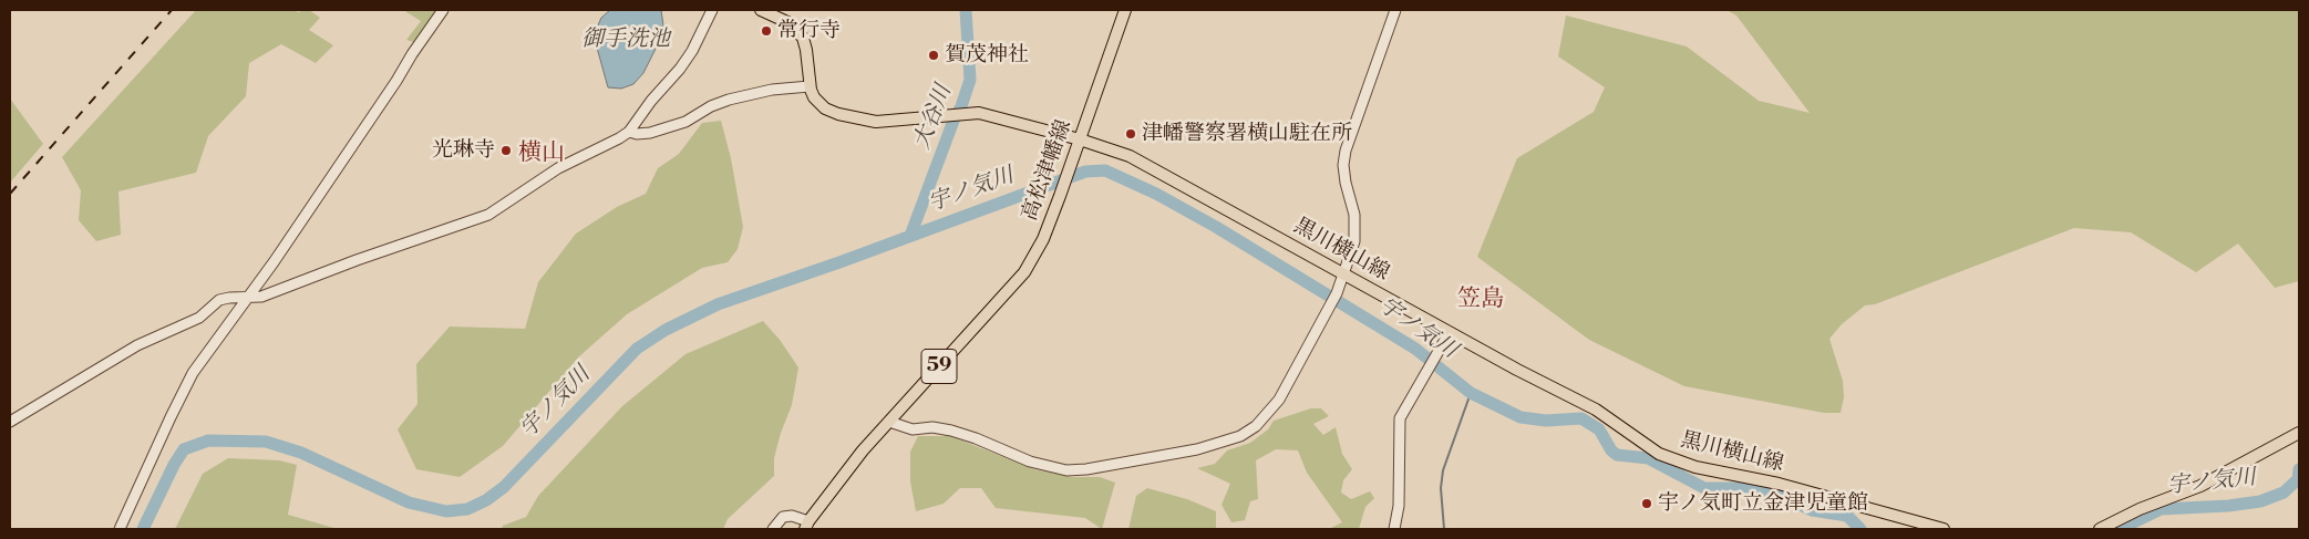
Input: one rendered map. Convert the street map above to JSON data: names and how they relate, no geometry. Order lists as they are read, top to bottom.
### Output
{
  "streets": {
    "main road": ["高松津幡線", "黒川横山線", "59"]
  },
  "crossings": [
    ["高松津幡線", "黒川横山線"]
  ],
  "districts": ["横山", "笠島"],
  "water": ["御手洗池", "大谷川", "宇ノ気川"],
  "places": [
    "常行寺",
    "賀茂神社",
    "津幡警察署横山駐在所",
    "光琳寺",
    "宇ノ気町立金津児童館"
  ]
}
